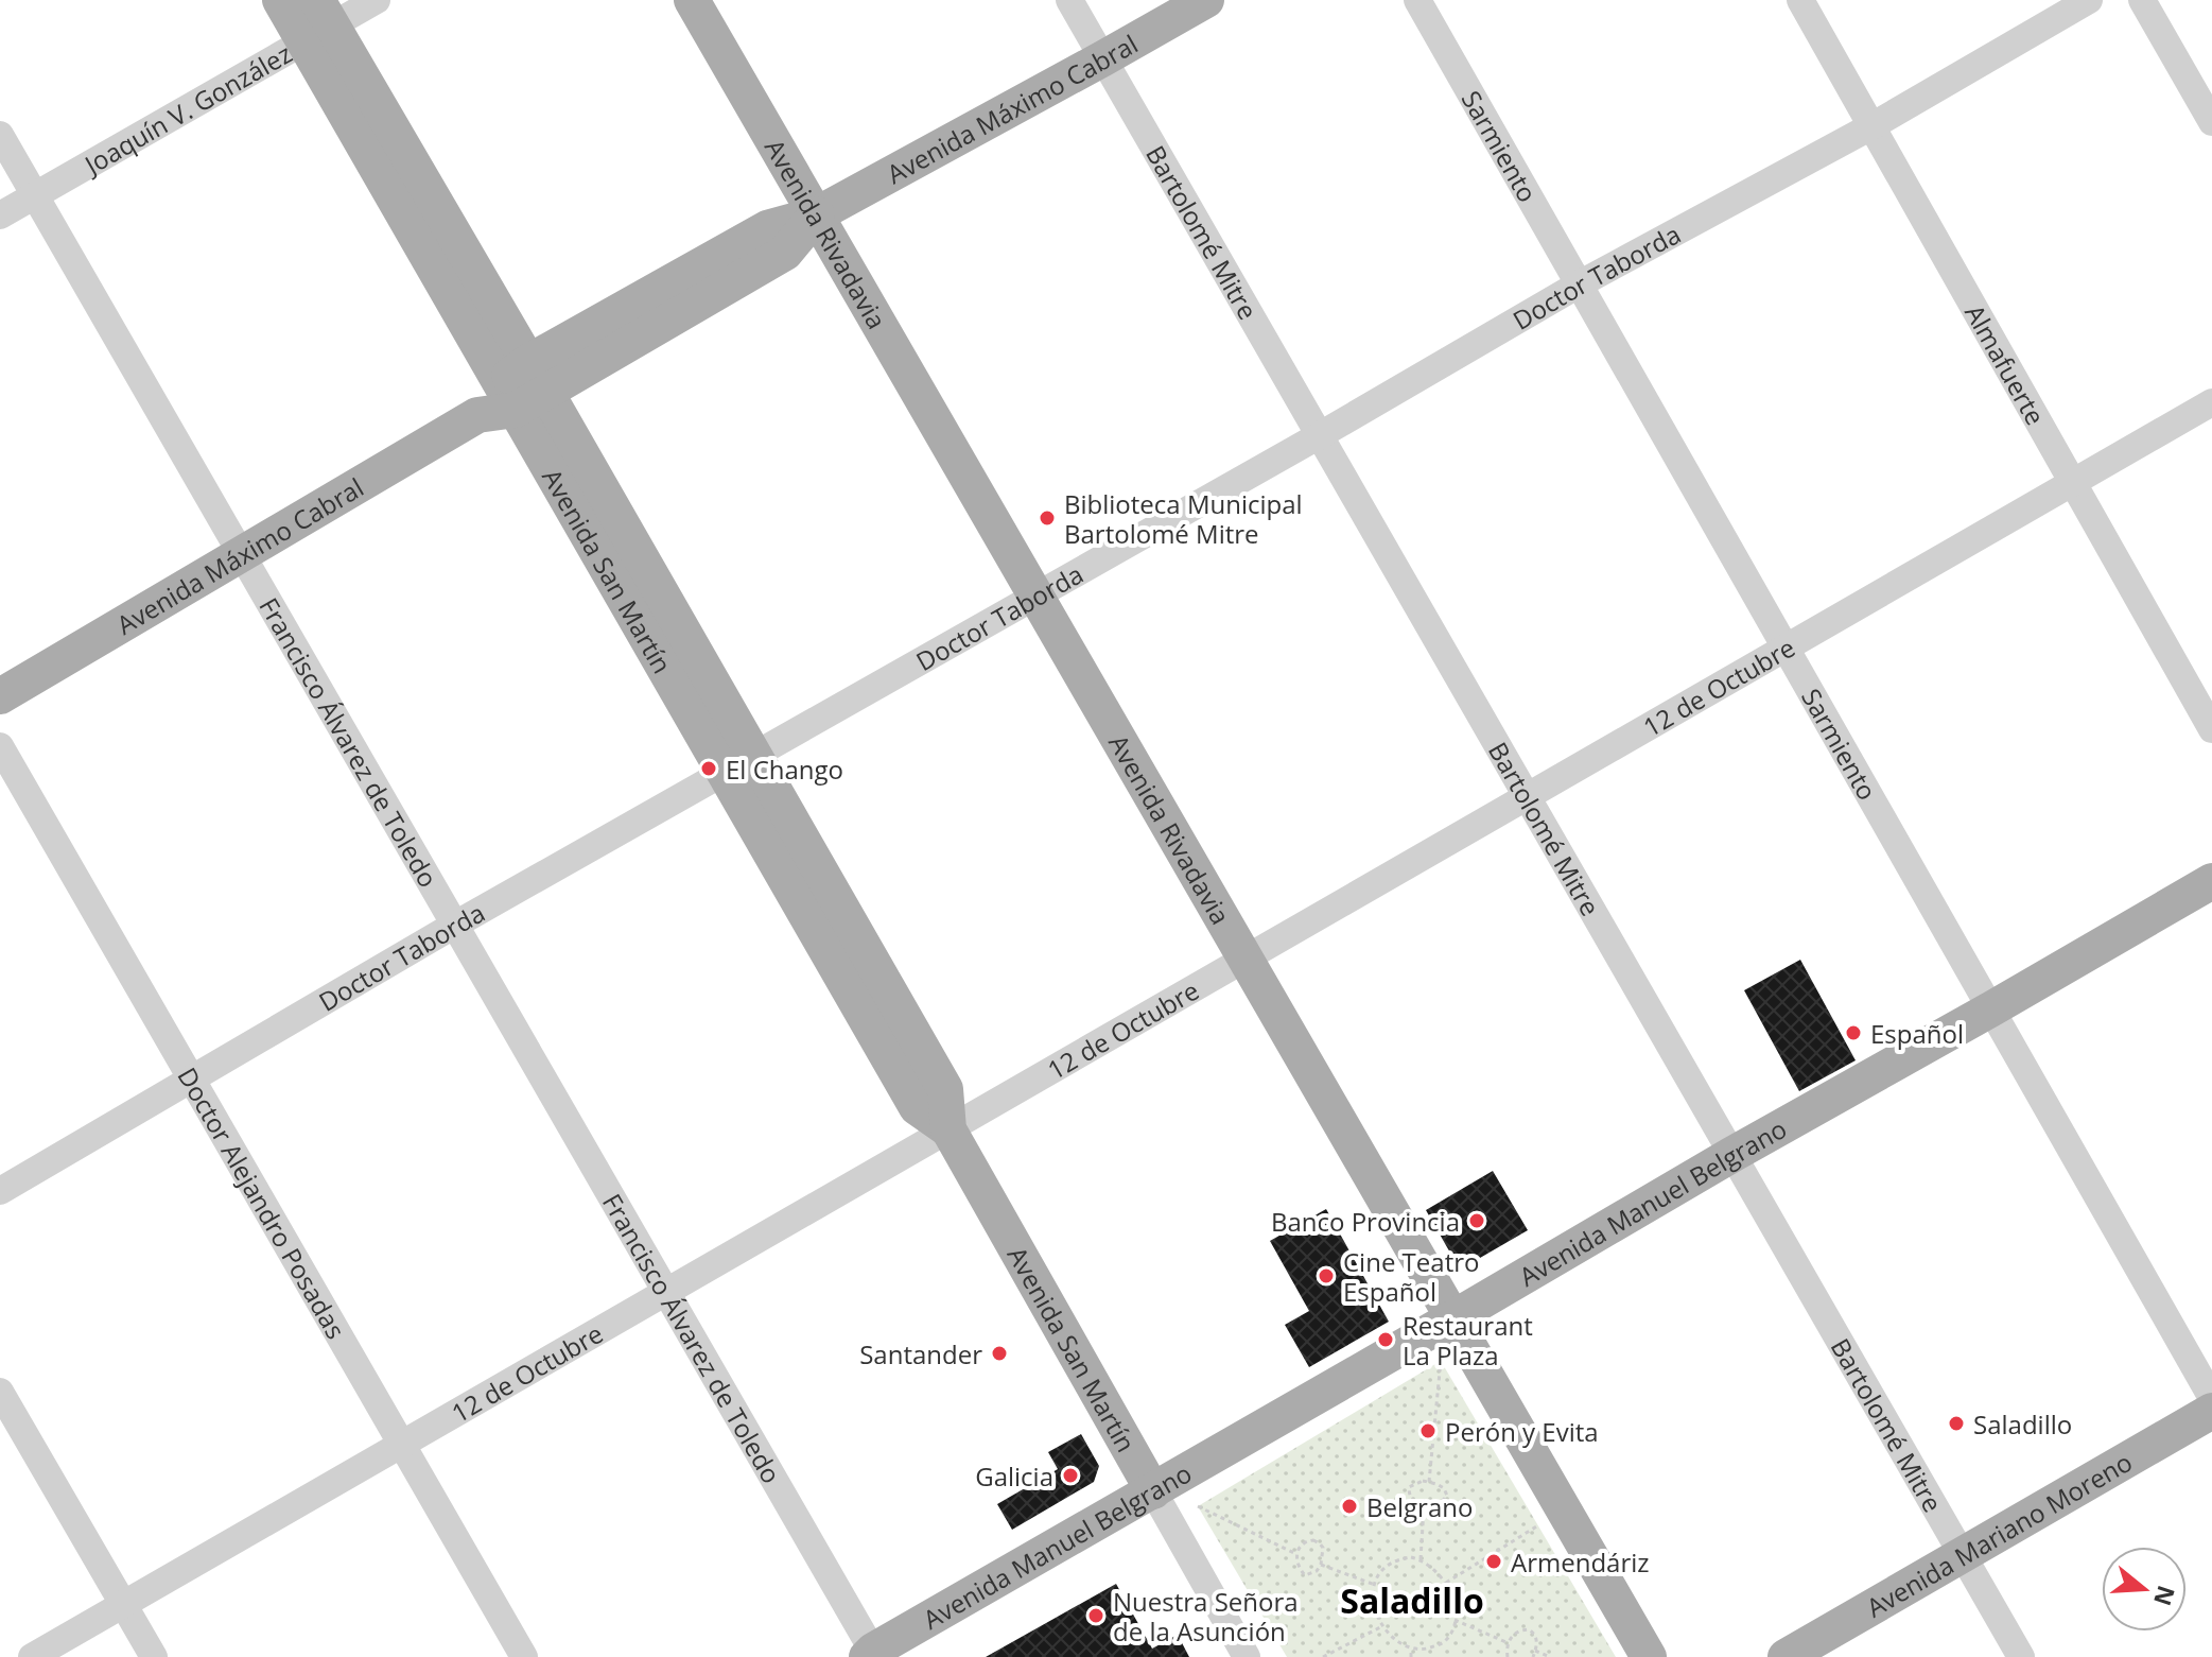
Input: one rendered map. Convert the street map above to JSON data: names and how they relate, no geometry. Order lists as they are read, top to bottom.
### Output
{
  "streets": {
    "main road": [
      "Avenida Máximo Cabral",
      "Avenida Rivadavia",
      "Avenida San Martín",
      "Avenida Manuel Belgrano",
      "Avenida Mariano Moreno"
    ],
    "street": [
      "Joaquín V. González",
      "Sarmiento",
      "Bartolomé Mitre",
      "Doctor Taborda",
      "Almafuerte",
      "12 de Octubre",
      "Francisco Álvarez de Toledo",
      "Doctor Alejandro Posadas"
    ]
  },
  "crossings": [
    ["Joaquín V. González", "Avenida San Martín"],
    ["Joaquín V. González", "Francisco Álvarez de Toledo"],
    ["Avenida Máximo Cabral", "Avenida Rivadavia"],
    ["Avenida Máximo Cabral", "Bartolomé Mitre"],
    ["Avenida Máximo Cabral", "Avenida San Martín"],
    ["Avenida Máximo Cabral", "Francisco Álvarez de Toledo"],
    ["Sarmiento", "Doctor Taborda"],
    ["Sarmiento", "12 de Octubre"],
    ["Sarmiento", "Avenida Manuel Belgrano"],
    ["Avenida Rivadavia", "Doctor Taborda"],
    ["Avenida Rivadavia", "12 de Octubre"],
    ["Avenida Rivadavia", "Avenida Manuel Belgrano"],
    ["Bartolomé Mitre", "Doctor Taborda"],
    ["Bartolomé Mitre", "12 de Octubre"],
    ["Bartolomé Mitre", "Avenida Manuel Belgrano"],
    ["Bartolomé Mitre", "Avenida Mariano Moreno"],
    ["Doctor Taborda", "Almafuerte"],
    ["Doctor Taborda", "Avenida San Martín"],
    ["Doctor Taborda", "Francisco Álvarez de Toledo"],
    ["Doctor Taborda", "Doctor Alejandro Posadas"],
    ["Almafuerte", "12 de Octubre"],
    ["Avenida San Martín", "12 de Octubre"],
    ["Avenida San Martín", "Avenida Manuel Belgrano"],
    ["12 de Octubre", "Francisco Álvarez de Toledo"],
    ["12 de Octubre", "Doctor Alejandro Posadas"],
    ["Francisco Álvarez de Toledo", "Avenida Manuel Belgrano"]
  ],
  "districts": ["Saladillo"],
  "places": [
    "Biblioteca Municipal Bartolomé Mitre",
    "El Chango",
    "Español",
    "Banco Provincia",
    "Cine Teatro Español",
    "Restaurant La Plaza",
    "Santander",
    "Saladillo",
    "Perón y Evita",
    "Galicia",
    "Belgrano",
    "Armendáriz",
    "Nuestra Señora de la Asunción"
  ],
  "north": "right"
}
